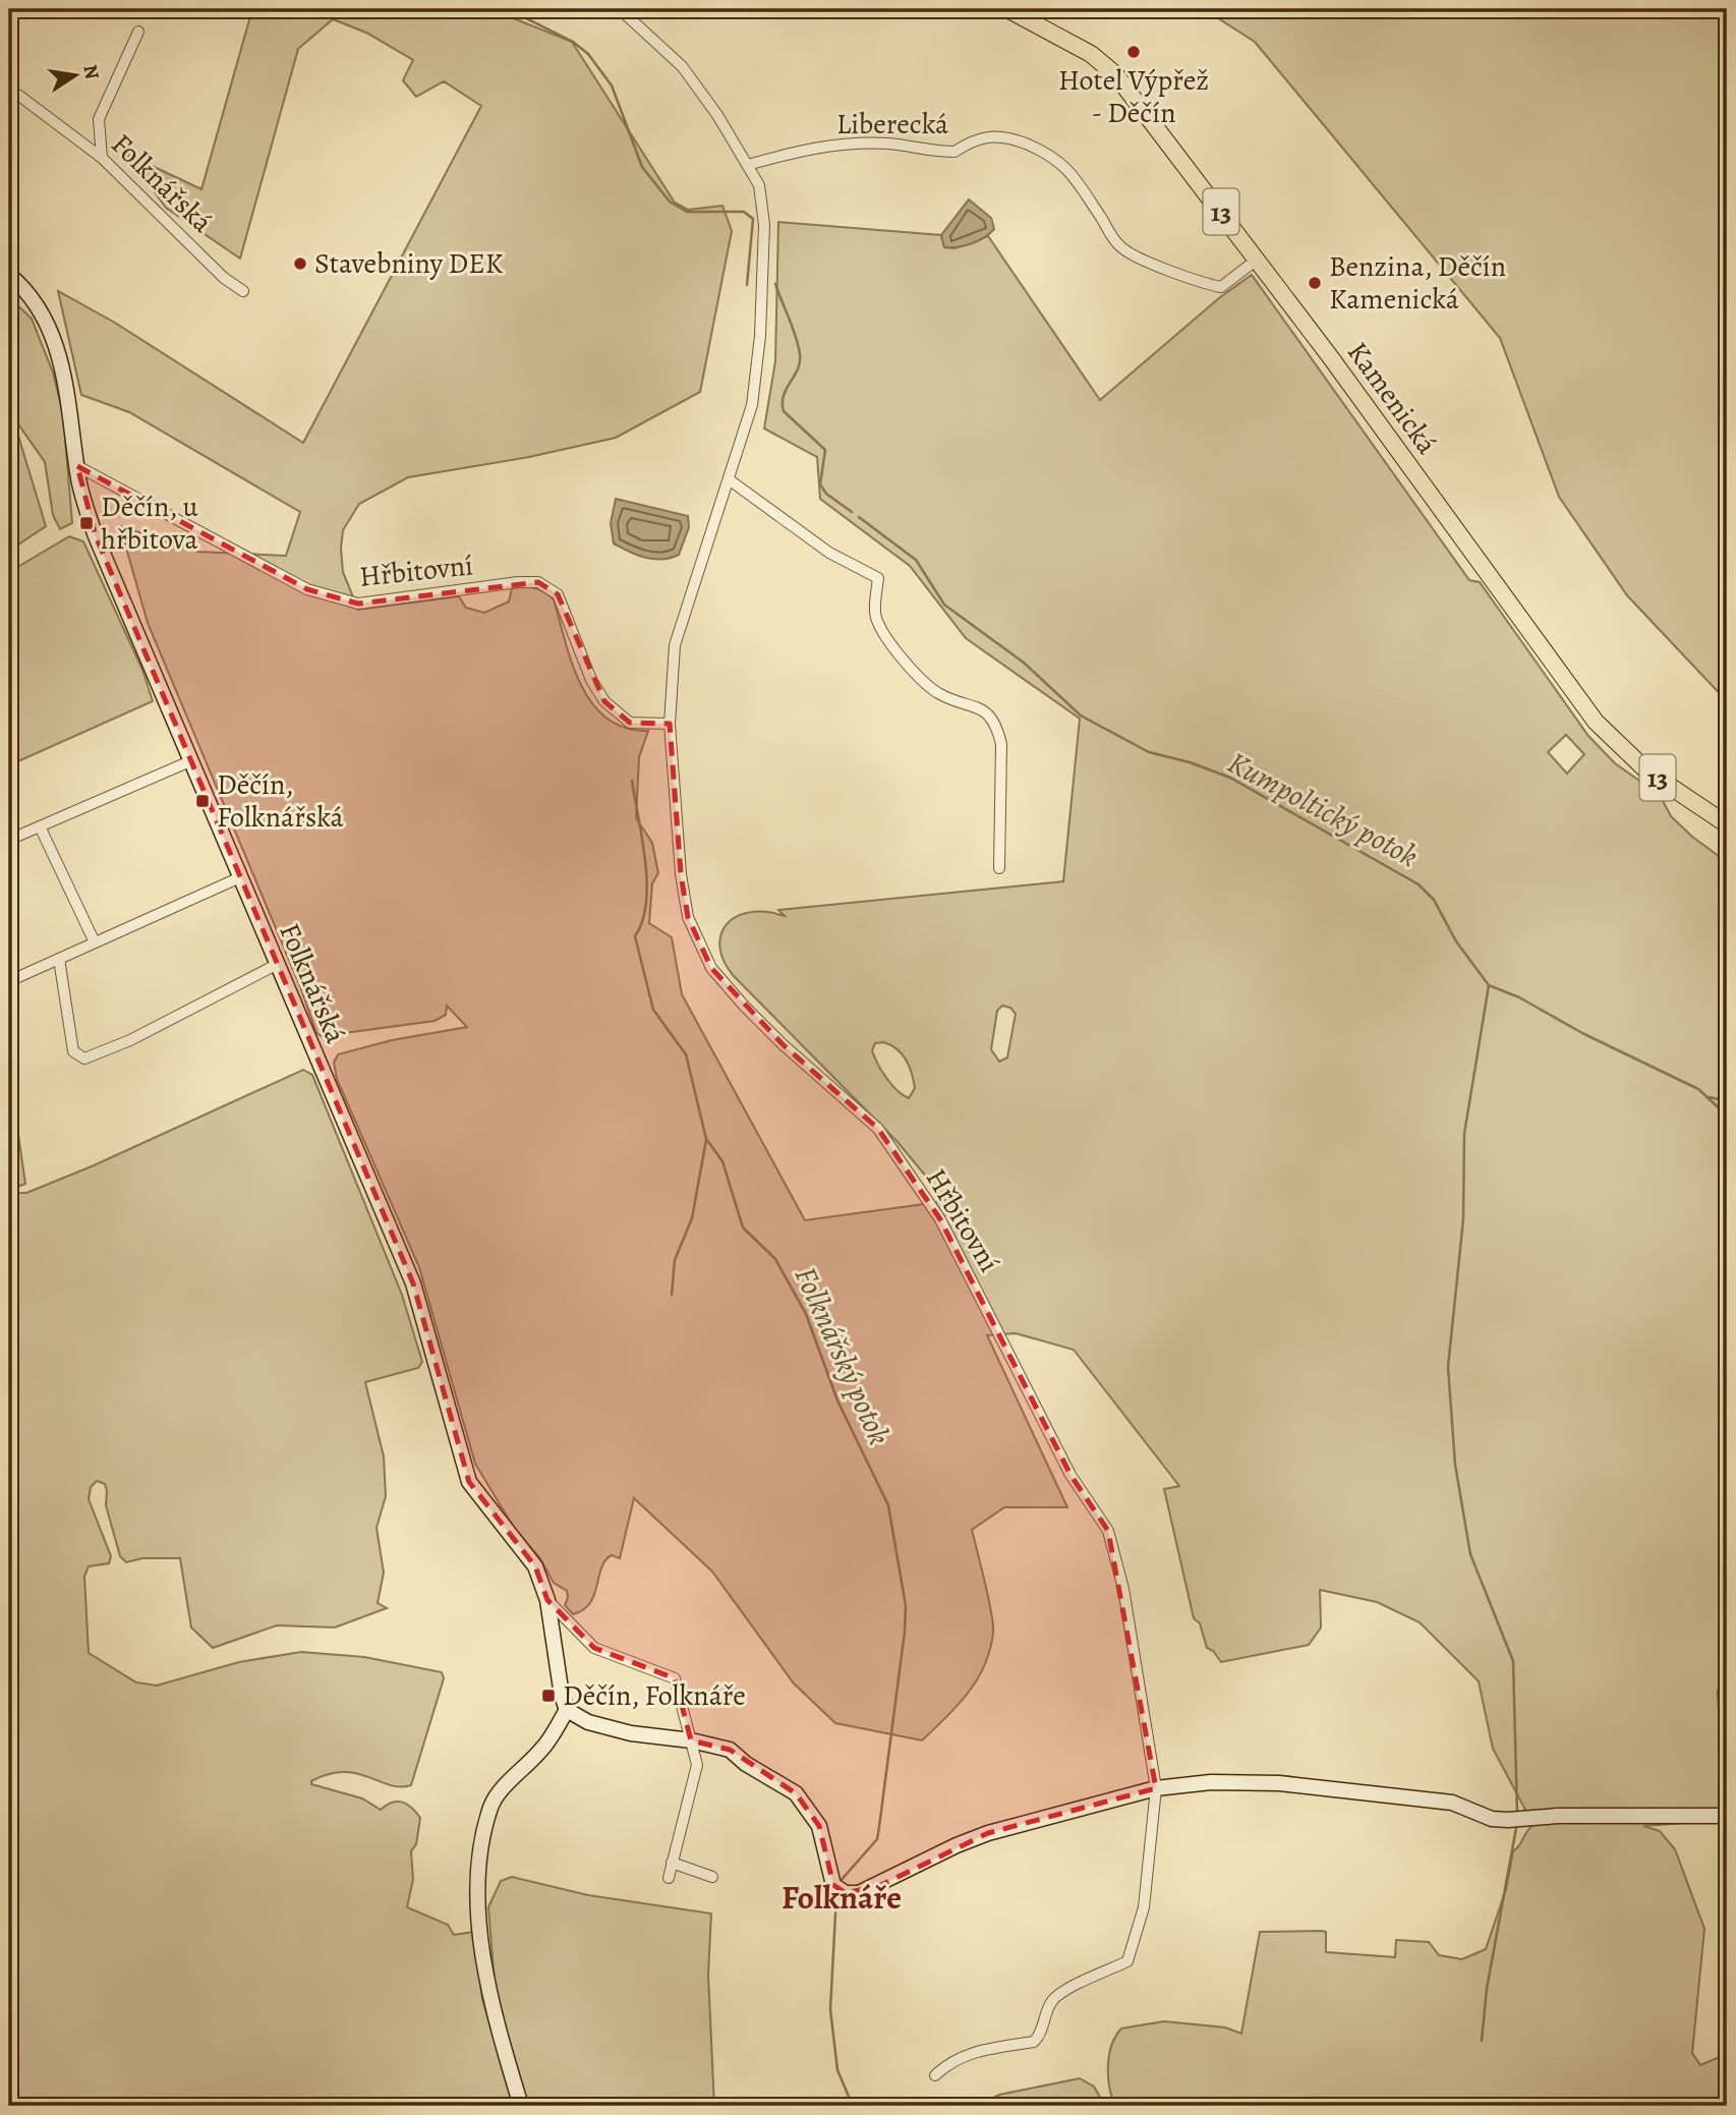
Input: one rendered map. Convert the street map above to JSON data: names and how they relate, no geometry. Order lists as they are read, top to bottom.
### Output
{
  "streets": {
    "main road": ["13", "Kamenická"],
    "street": ["Liberecká", "Folknářská", "Hřbitovní"]
  },
  "crossings": [
    ["Liberecká", "Kamenická"],
    ["Liberecká", "Hřbitovní"],
    ["Folknářská", "Hřbitovní"]
  ],
  "districts": ["Folknáře"],
  "water": ["Kumpoltický potok", "Folknářský potok"],
  "places": {
    "other": ["Hotel Výpřež - Děčín", "Stavebniny DEK", "Benzina, Děčín Kamenická"],
    "transit": ["Děčín, u hřbitova", "Děčín, Folknářská", "Děčín, Folknáře"]
  },
  "north": "right"
}
